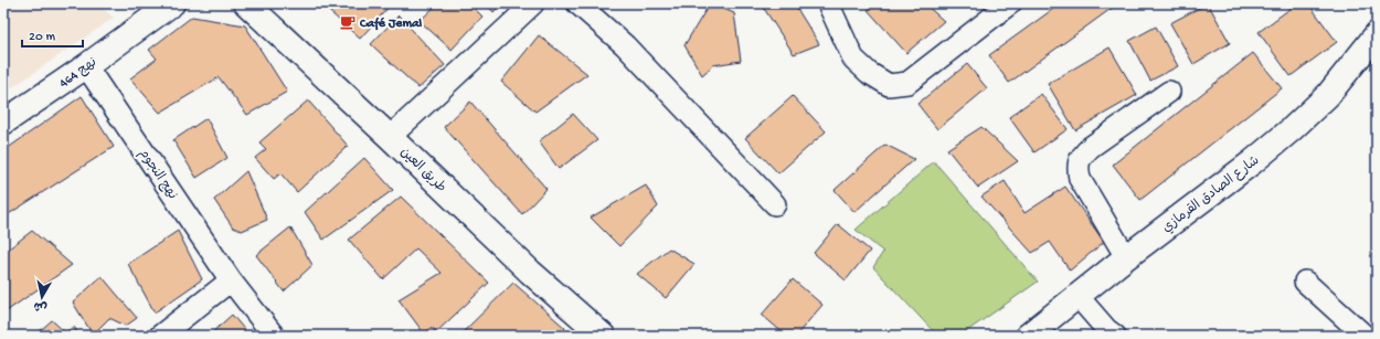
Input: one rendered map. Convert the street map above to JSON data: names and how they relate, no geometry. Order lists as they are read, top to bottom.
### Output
{
  "streets": {
    "main road": ["نهج 464", "طريق العين", "شارع الصادق القرمازي"],
    "street": ["نهج النجوم"]
  },
  "crossings": [
    ["نهج 464", "نهج النجوم"]
  ],
  "places": {
    "cafe": ["Café Jemal"]
  },
  "scale_bar": "20 m",
  "north": "bottom"
}
